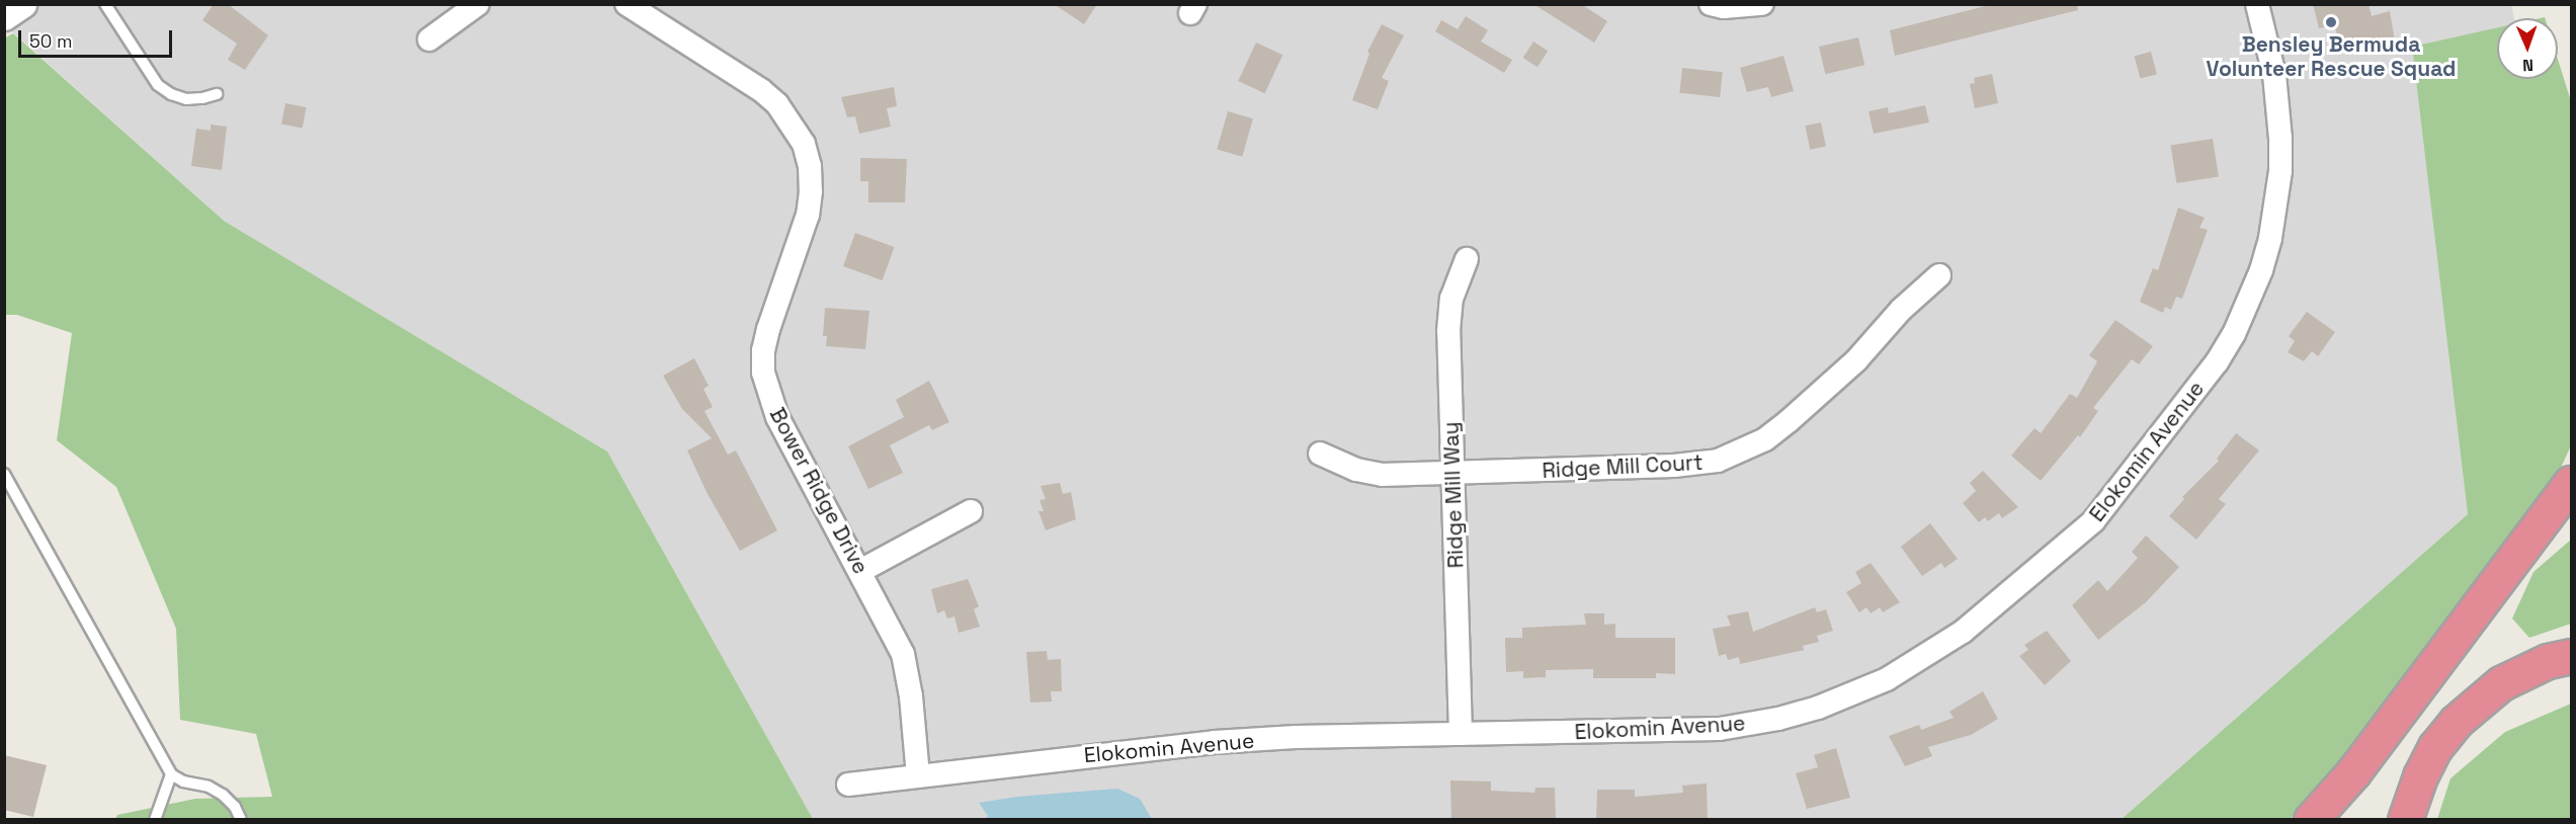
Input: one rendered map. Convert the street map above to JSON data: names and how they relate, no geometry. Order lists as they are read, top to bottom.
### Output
{
  "streets": {
    "street": [
      "Elokomin Avenue",
      "Ridge Mill Court",
      "Bower Ridge Drive",
      "Ridge Mill Way"
    ]
  },
  "crossings": [
    ["Elokomin Avenue", "Bower Ridge Drive"],
    ["Elokomin Avenue", "Ridge Mill Way"],
    ["Ridge Mill Court", "Ridge Mill Way"]
  ],
  "places": ["Bensley Bermuda Volunteer Rescue Squad"],
  "scale_bar": "50 m",
  "north": "bottom"
}
